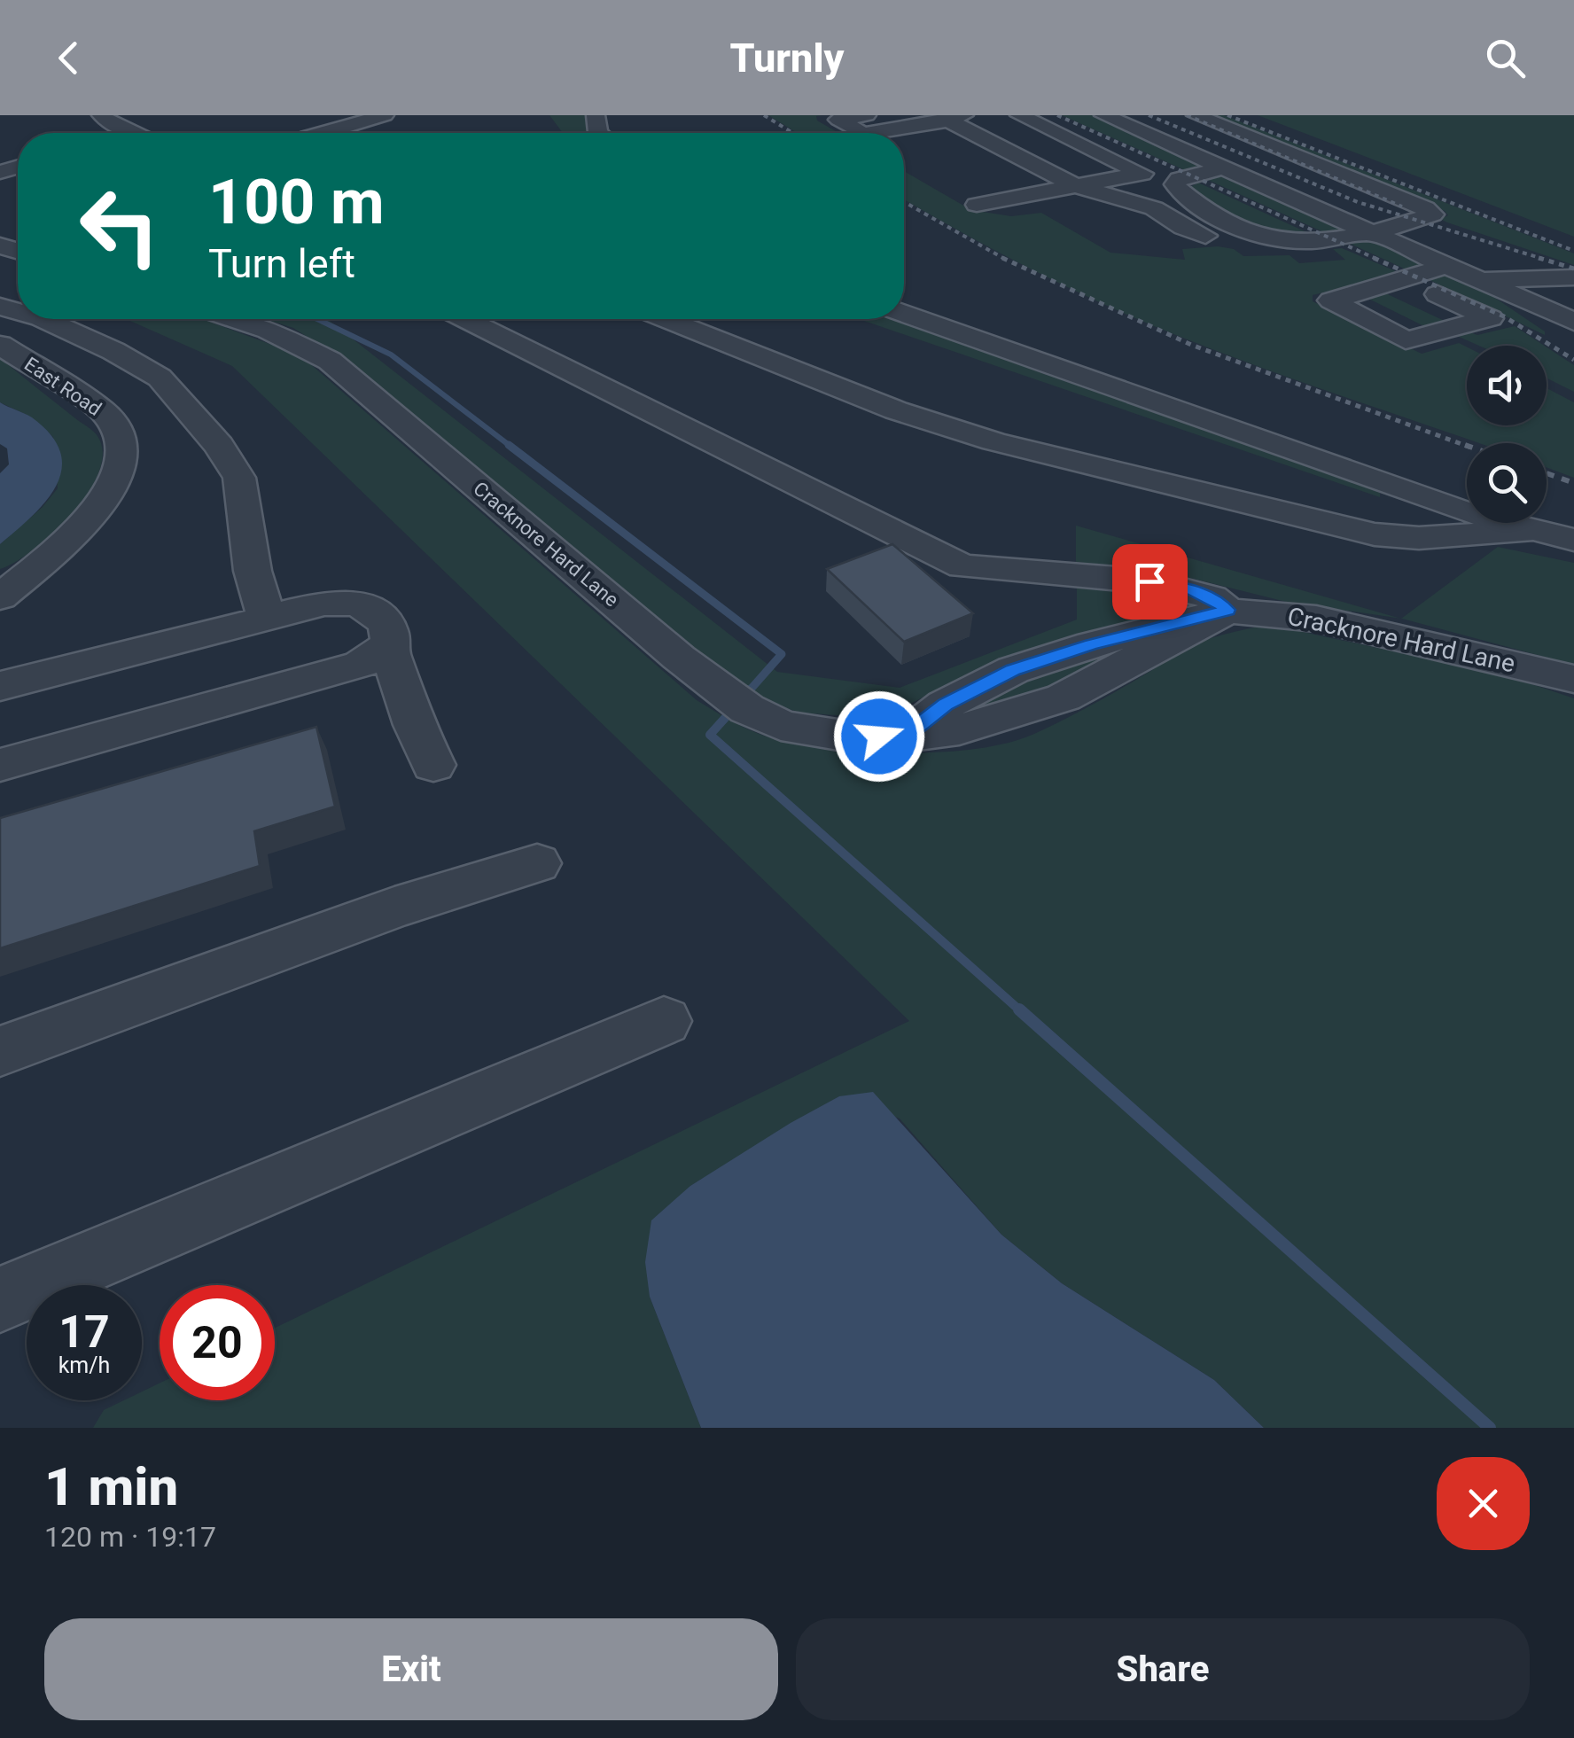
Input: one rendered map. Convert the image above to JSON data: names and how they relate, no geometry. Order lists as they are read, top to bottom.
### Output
{
  "streets": {
    "lane": ["East Road", "Cracknore Hard Lane"]
  },
  "page": {
    "header": "Turnly",
    "turn": ["100 m", "Turn left"],
    "speed": "17 km/h",
    "limit": "20",
    "heading": ["1 min", "120 m · 19:17"],
    "buttons": ["Exit", "Share"]
  }
}
